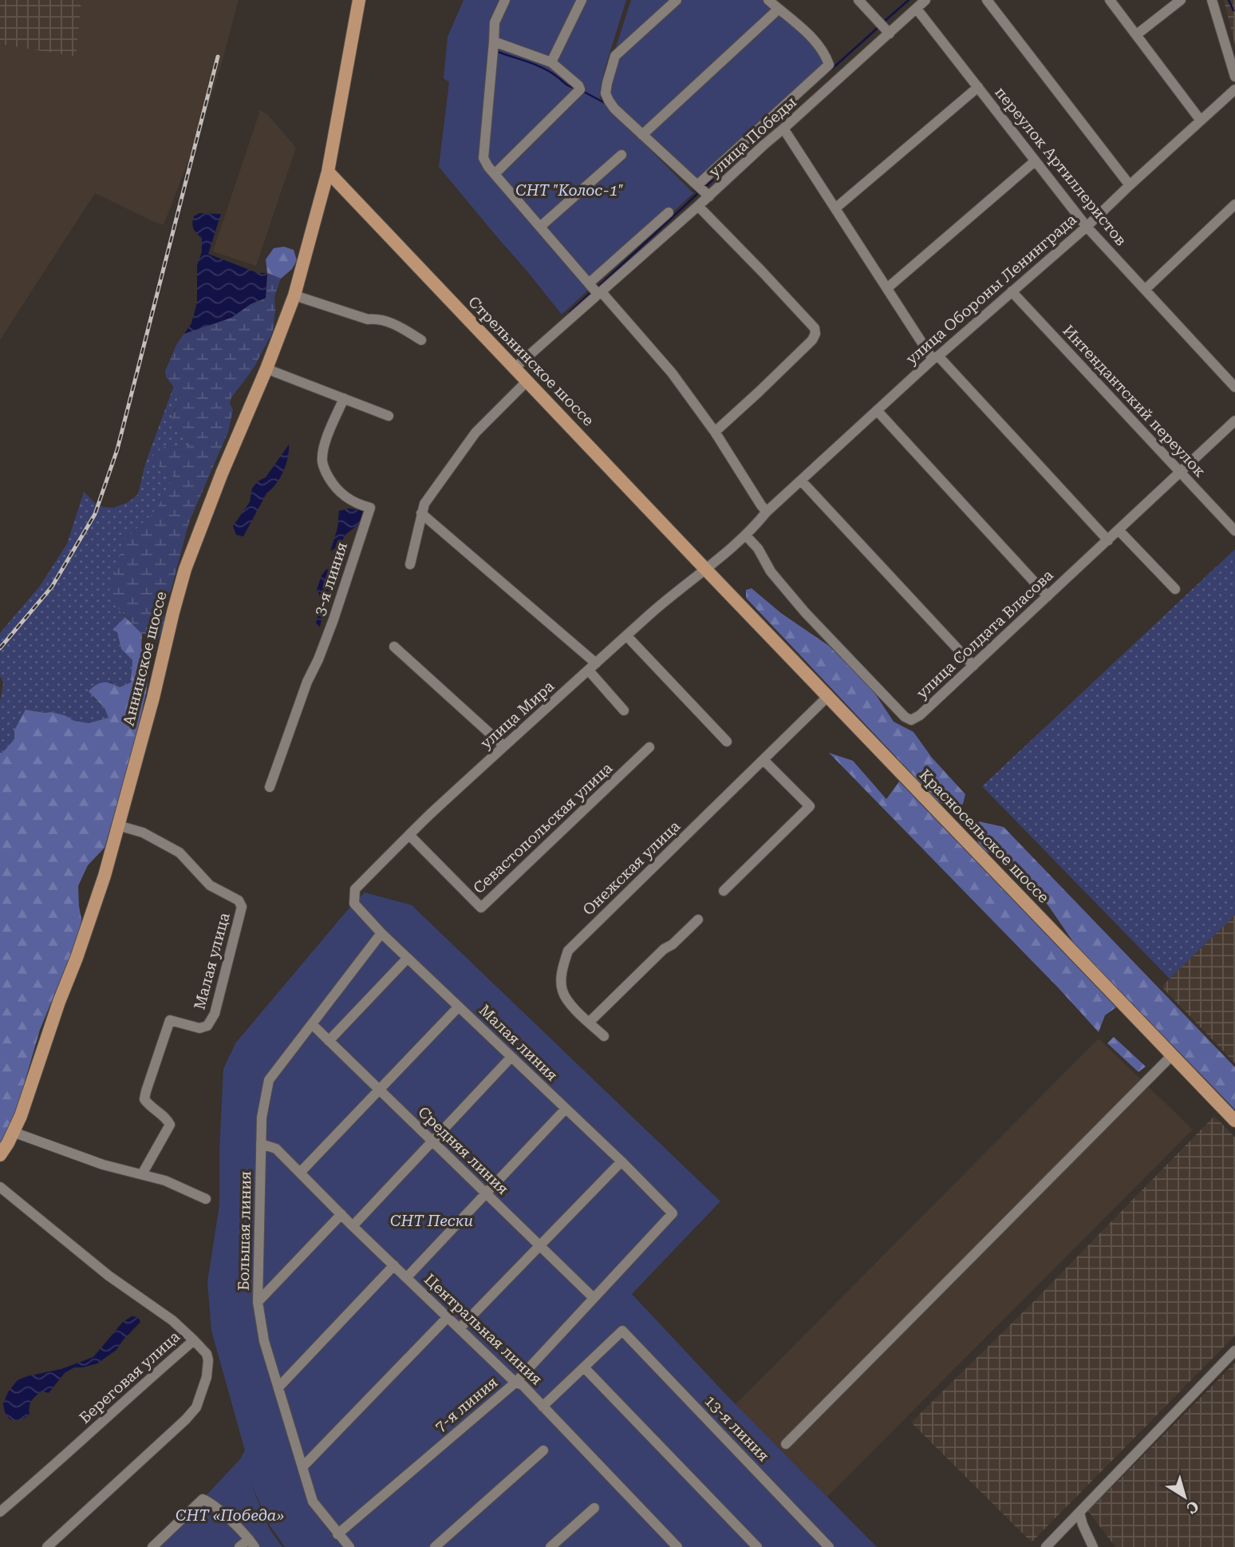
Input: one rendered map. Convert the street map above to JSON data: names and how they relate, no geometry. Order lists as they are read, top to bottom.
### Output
{
  "streets": {
    "main road": ["Стрельнинское шоссе", "Аннинское шоссе", "Красносельское шоссе"],
    "street": [
      "улица Победы",
      "переулок Артиллеристов",
      "улица Обороны Ленинграда",
      "Интендантский переулок",
      "3-я линия",
      "улица Солдата Власова",
      "улица Мира",
      "Севастопольская улица",
      "Онежская улица",
      "Малая улица",
      "Малая линия",
      "Средняя линия",
      "Большая линия",
      "Центральная линия",
      "Береговая улица",
      "7-я линия",
      "13-я линия"
    ]
  },
  "crossings": [
    ["улица Победы", "переулок Артиллеристов"],
    ["улица Победы", "Стрельнинское шоссе"],
    ["переулок Артиллеристов", "улица Обороны Ленинграда"],
    ["улица Обороны Ленинграда", "Интендантский переулок"],
    ["улица Обороны Ленинграда", "улица Солдата Власова"],
    ["улица Обороны Ленинграда", "улица Мира"],
    ["Стрельнинское шоссе", "Аннинское шоссе"],
    ["Стрельнинское шоссе", "улица Мира"],
    ["Стрельнинское шоссе", "Красносельское шоссе"],
    ["Интендантский переулок", "улица Солдата Власова"],
    ["улица Солдата Власова", "улица Мира"],
    ["Аннинское шоссе", "Малая улица"],
    ["улица Мира", "Севастопольская улица"],
    ["улица Мира", "Красносельское шоссе"],
    ["улица Мира", "Малая линия"],
    ["Красносельское шоссе", "Онежская улица"],
    ["Малая линия", "Большая линия"],
    ["Малая линия", "7-я линия"],
    ["Средняя линия", "Большая линия"],
    ["Средняя линия", "7-я линия"],
    ["Большая линия", "Центральная линия"],
    ["Большая линия", "7-я линия"],
    ["Центральная линия", "7-я линия"]
  ],
  "parks": ["СНТ \"Колос-1\"", "СНТ Пески", "СНТ «Победа»"],
  "north": "bottom right"
}
